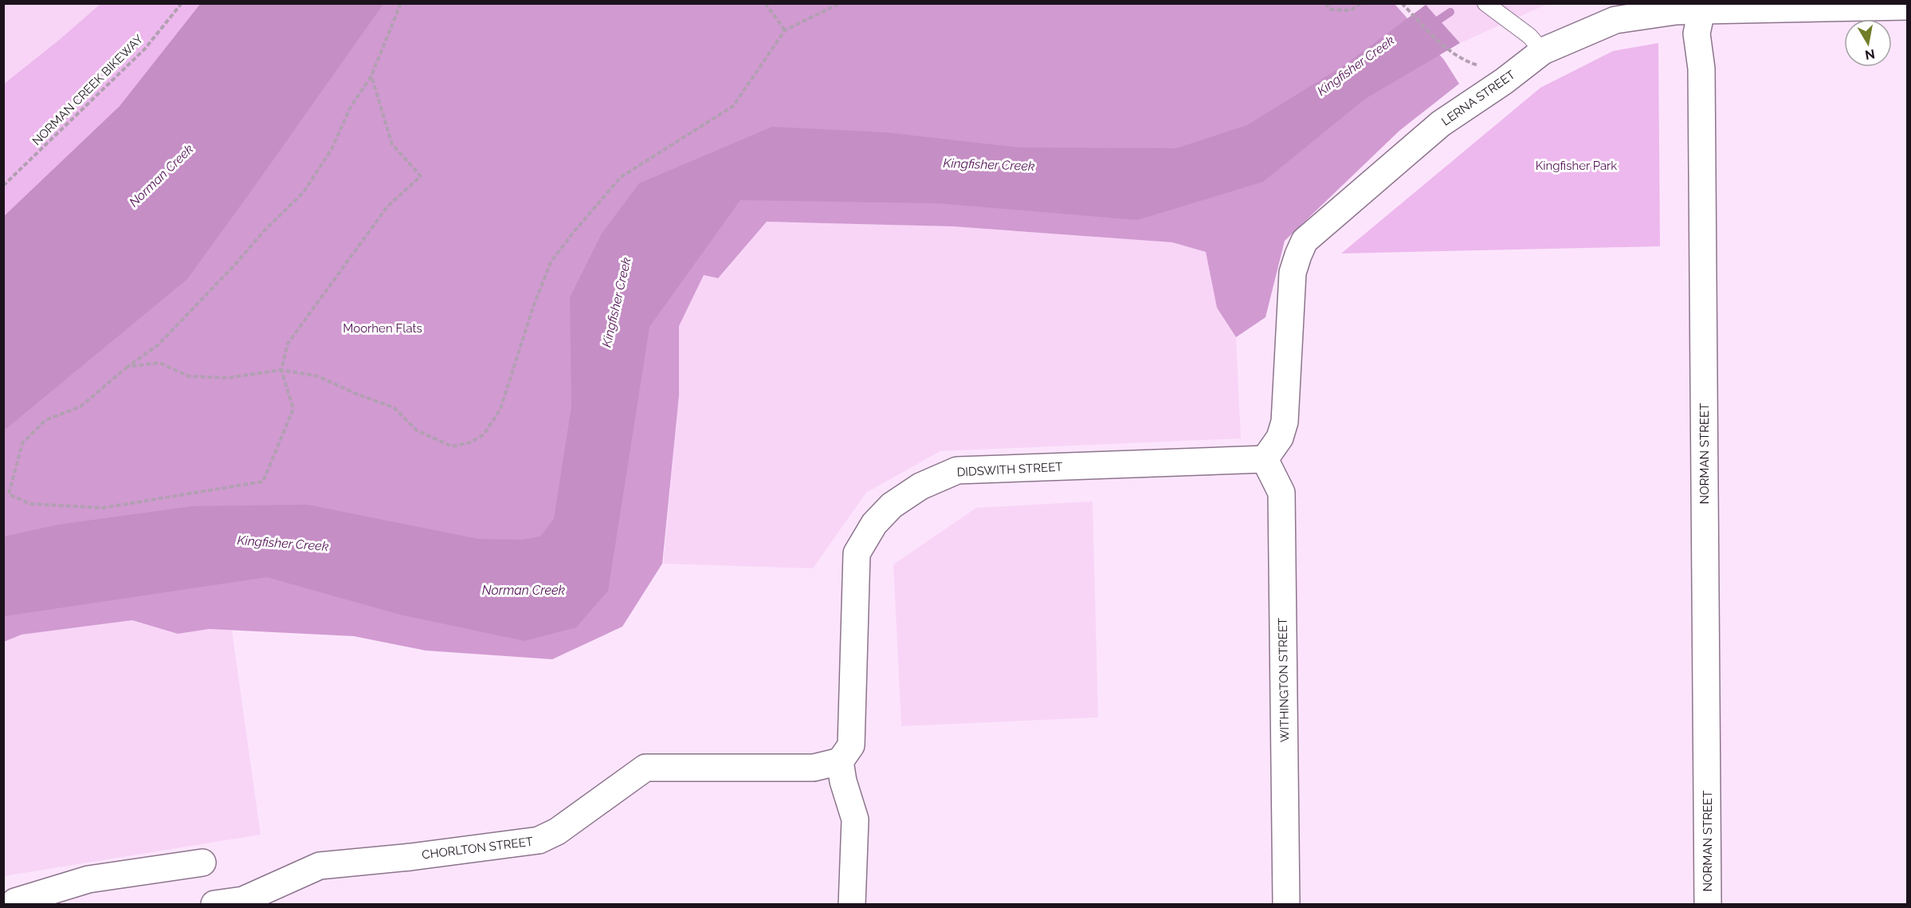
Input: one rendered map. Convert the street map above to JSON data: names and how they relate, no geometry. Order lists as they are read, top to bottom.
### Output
{
  "streets": {
    "street": [
      "LERNA STREET",
      "NORMAN STREET",
      "DIDSWITH STREET",
      "WITHINGTON STREET",
      "CHORLTON STREET"
    ],
    "path": ["NORMAN CREEK BIKEWAY"]
  },
  "crossings": [
    ["LERNA STREET", "NORMAN STREET"],
    ["LERNA STREET", "DIDSWITH STREET"],
    ["LERNA STREET", "WITHINGTON STREET"],
    ["DIDSWITH STREET", "WITHINGTON STREET"],
    ["DIDSWITH STREET", "CHORLTON STREET"]
  ],
  "water": ["Kingfisher Creek", "Norman Creek"],
  "parks": ["Kingfisher Park", "Moorhen Flats"],
  "north": "bottom"
}
